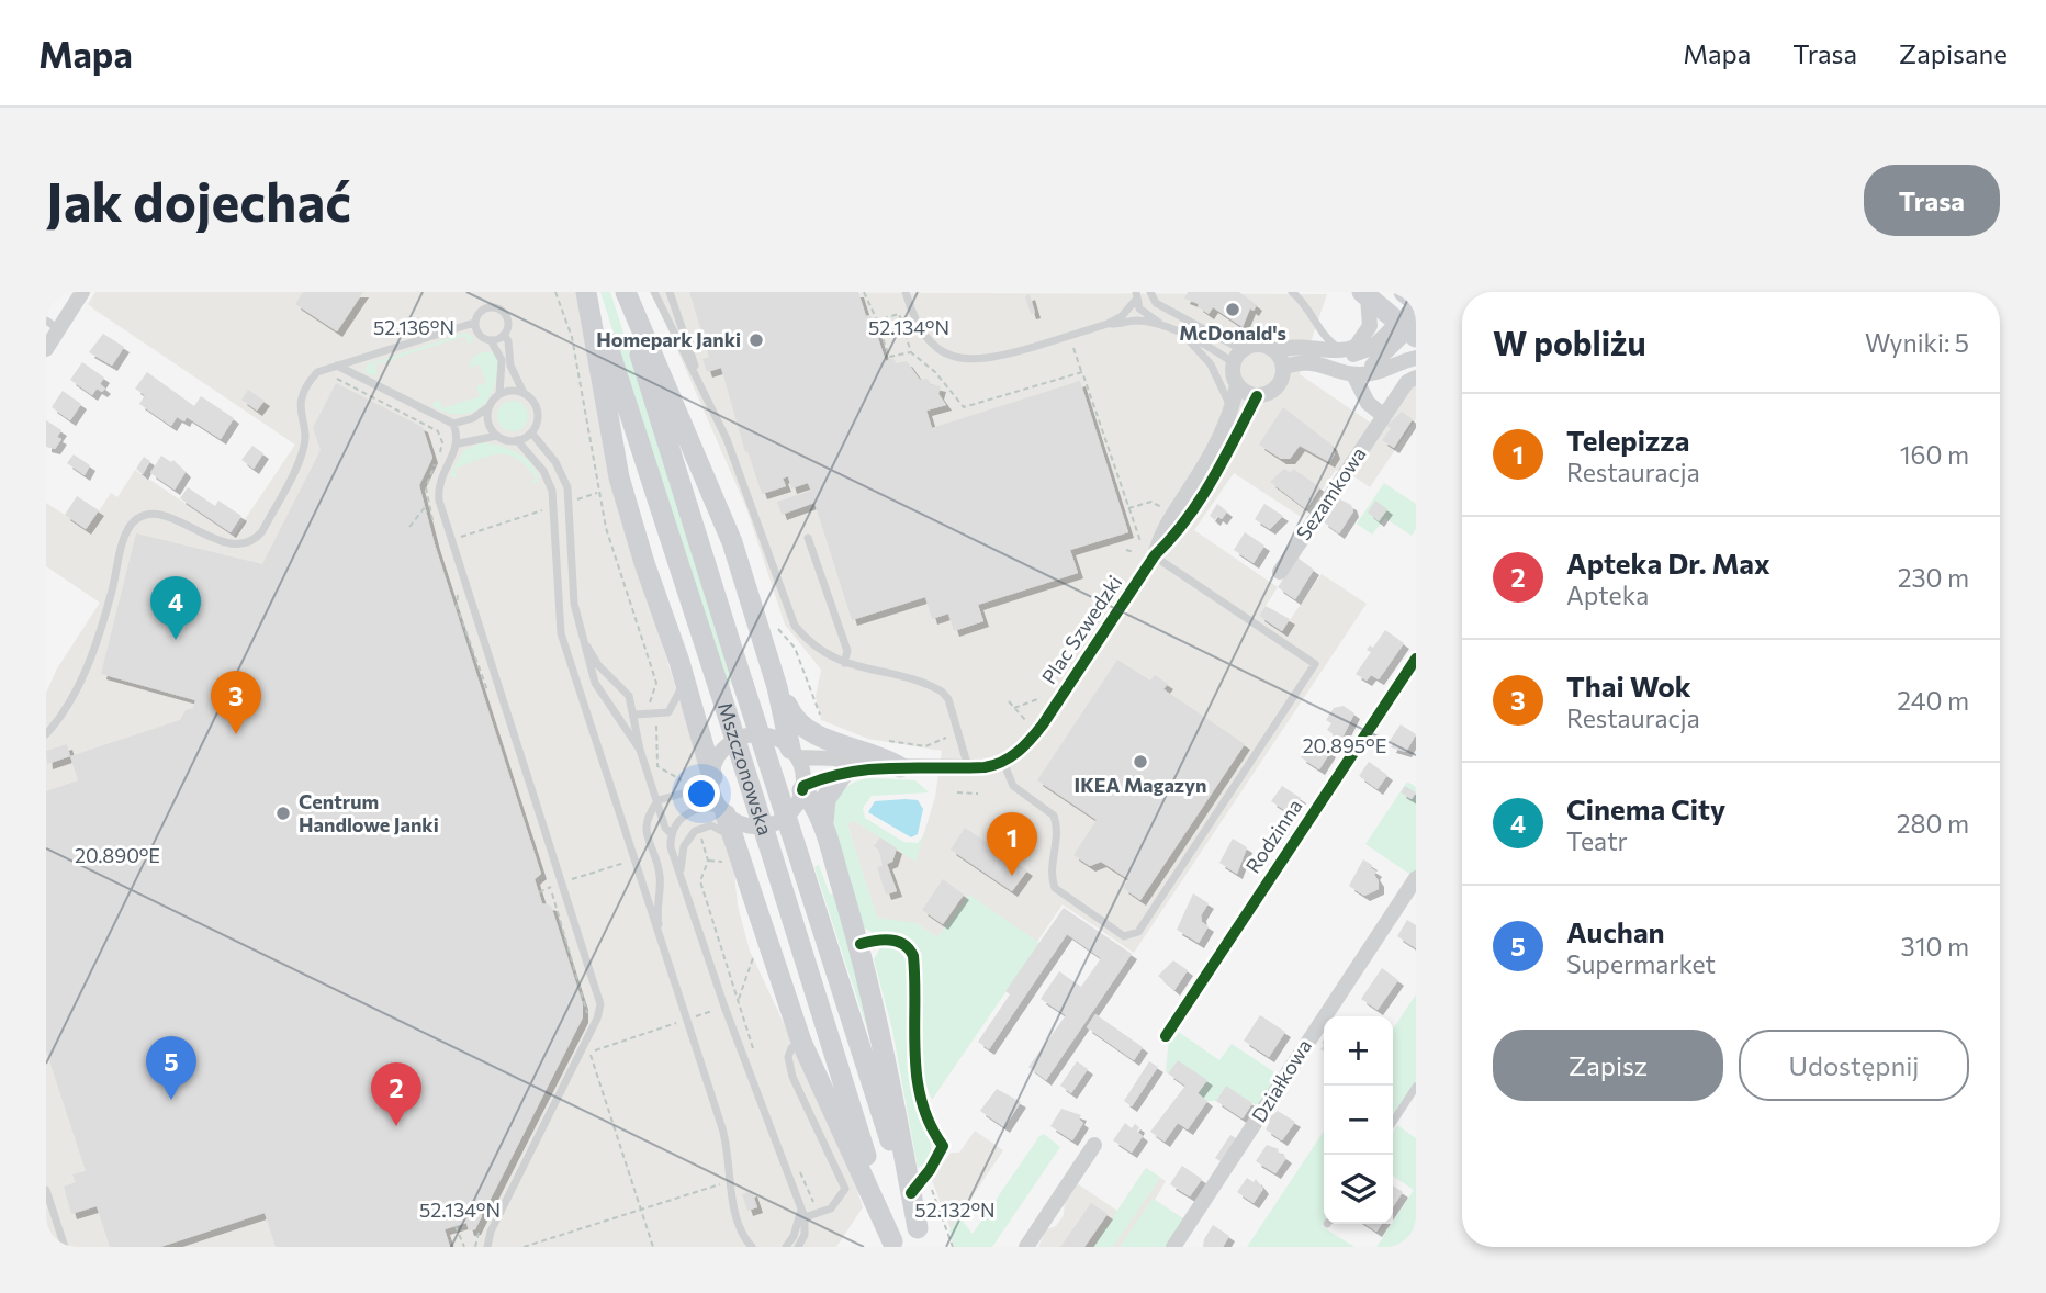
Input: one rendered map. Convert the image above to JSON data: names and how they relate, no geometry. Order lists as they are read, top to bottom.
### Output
{
  "streets": {
    "main road": ["Mszczonowska"],
    "street": [
      "Sezamkowa",
      "Plac Szwedzki",
      "Rodzinna",
      "Działkowa"
    ]
  },
  "places": [
    "McDonald's",
    "Homepark Janki",
    "IKEA Magazyn",
    "Centrum Handlowe Janki"
  ],
  "page": {
    "header": "Mapa",
    "nav": ["Mapa", "Trasa", "Zapisane"],
    "buttons": [
      "Trasa",
      ["Zapisz", "Udostępnij"]
    ],
    "title": "Jak dojechać",
    "heading": ["W pobliżu", "Wyniki: 5"],
    "list": [
      {
        "mark": "1",
        "name": "Telepizza",
        "note": "Restauracja",
        "value": "160 m"
      },
      {
        "mark": "2",
        "name": "Apteka Dr. Max",
        "note": "Apteka",
        "value": "230 m"
      },
      {
        "mark": "3",
        "name": "Thai Wok",
        "note": "Restauracja",
        "value": "240 m"
      },
      {
        "mark": "4",
        "name": "Cinema City",
        "note": "Teatr",
        "value": "280 m"
      },
      {
        "mark": "5",
        "name": "Auchan",
        "note": "Supermarket",
        "value": "310 m"
      }
    ],
    "pins": [
      "4",
      "3",
      "1",
      "5",
      "2"
    ],
    "map_buttons": ["+", "−"]
  },
  "coordinates": [
    "52.136°N",
    "52.134°N",
    "20.895°E",
    "20.890°E",
    "52.132°N"
  ]
}
